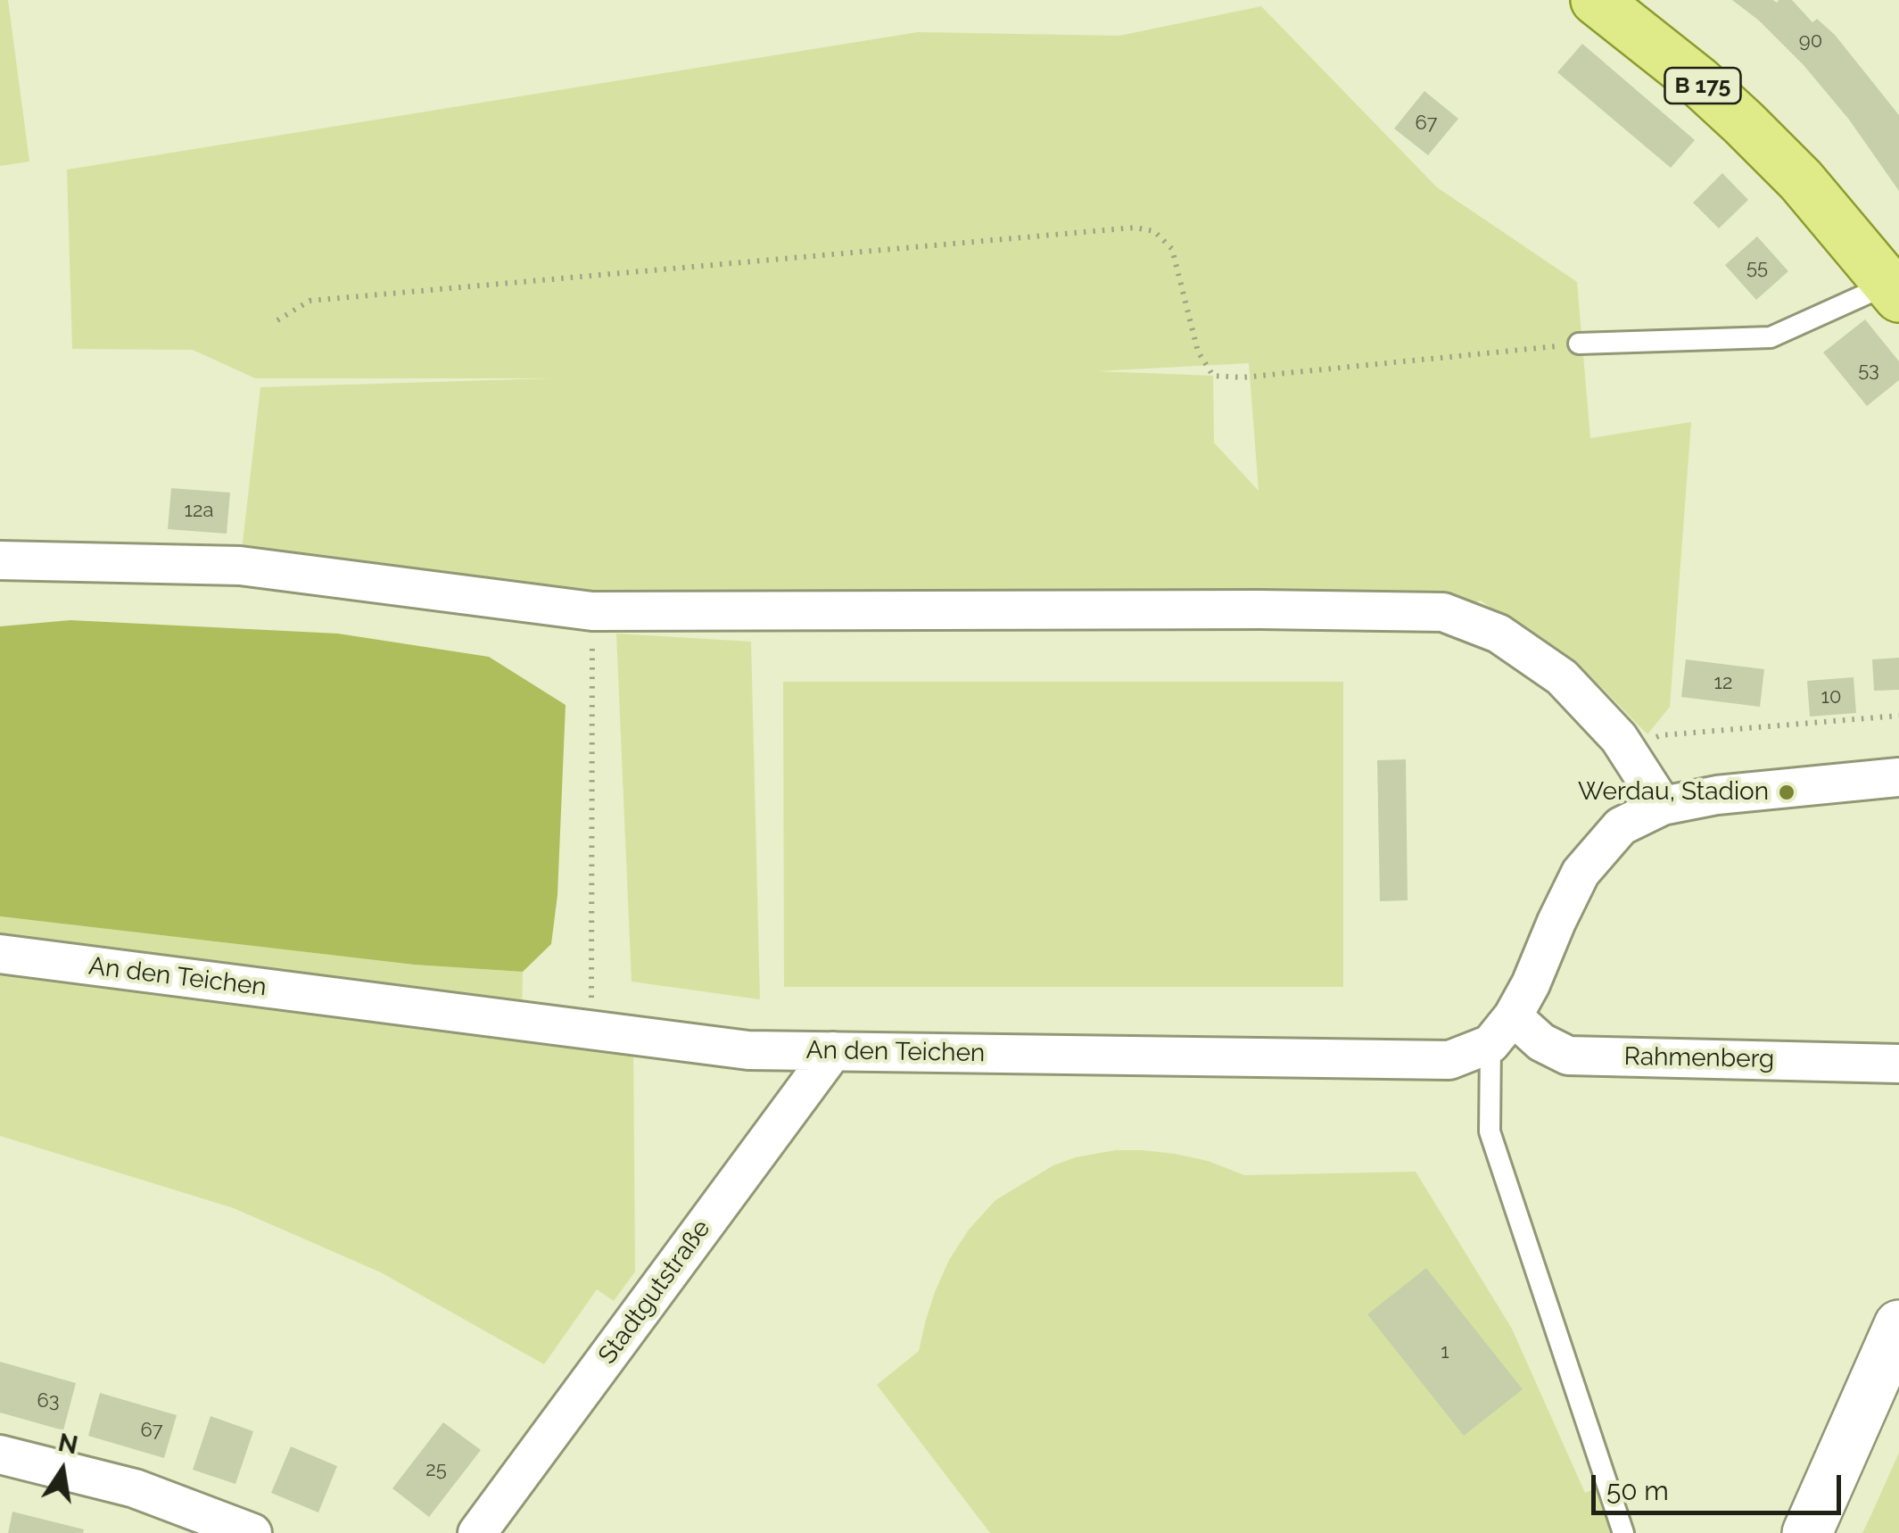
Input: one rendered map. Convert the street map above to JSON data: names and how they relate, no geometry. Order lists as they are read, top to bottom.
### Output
{
  "streets": {
    "main road": ["B 175"],
    "street": ["An den Teichen", "Rahmenberg", "Stadtgutstraße"]
  },
  "crossings": [
    ["An den Teichen", "Rahmenberg"],
    ["An den Teichen", "Stadtgutstraße"]
  ],
  "places": ["Werdau, Stadion"],
  "house_numbers": [
    "90",
    "67",
    "55",
    "53",
    "12a",
    "12",
    "10",
    "1",
    "63",
    "67",
    "25"
  ],
  "scale_bar": "50 m",
  "north": "top"
}
